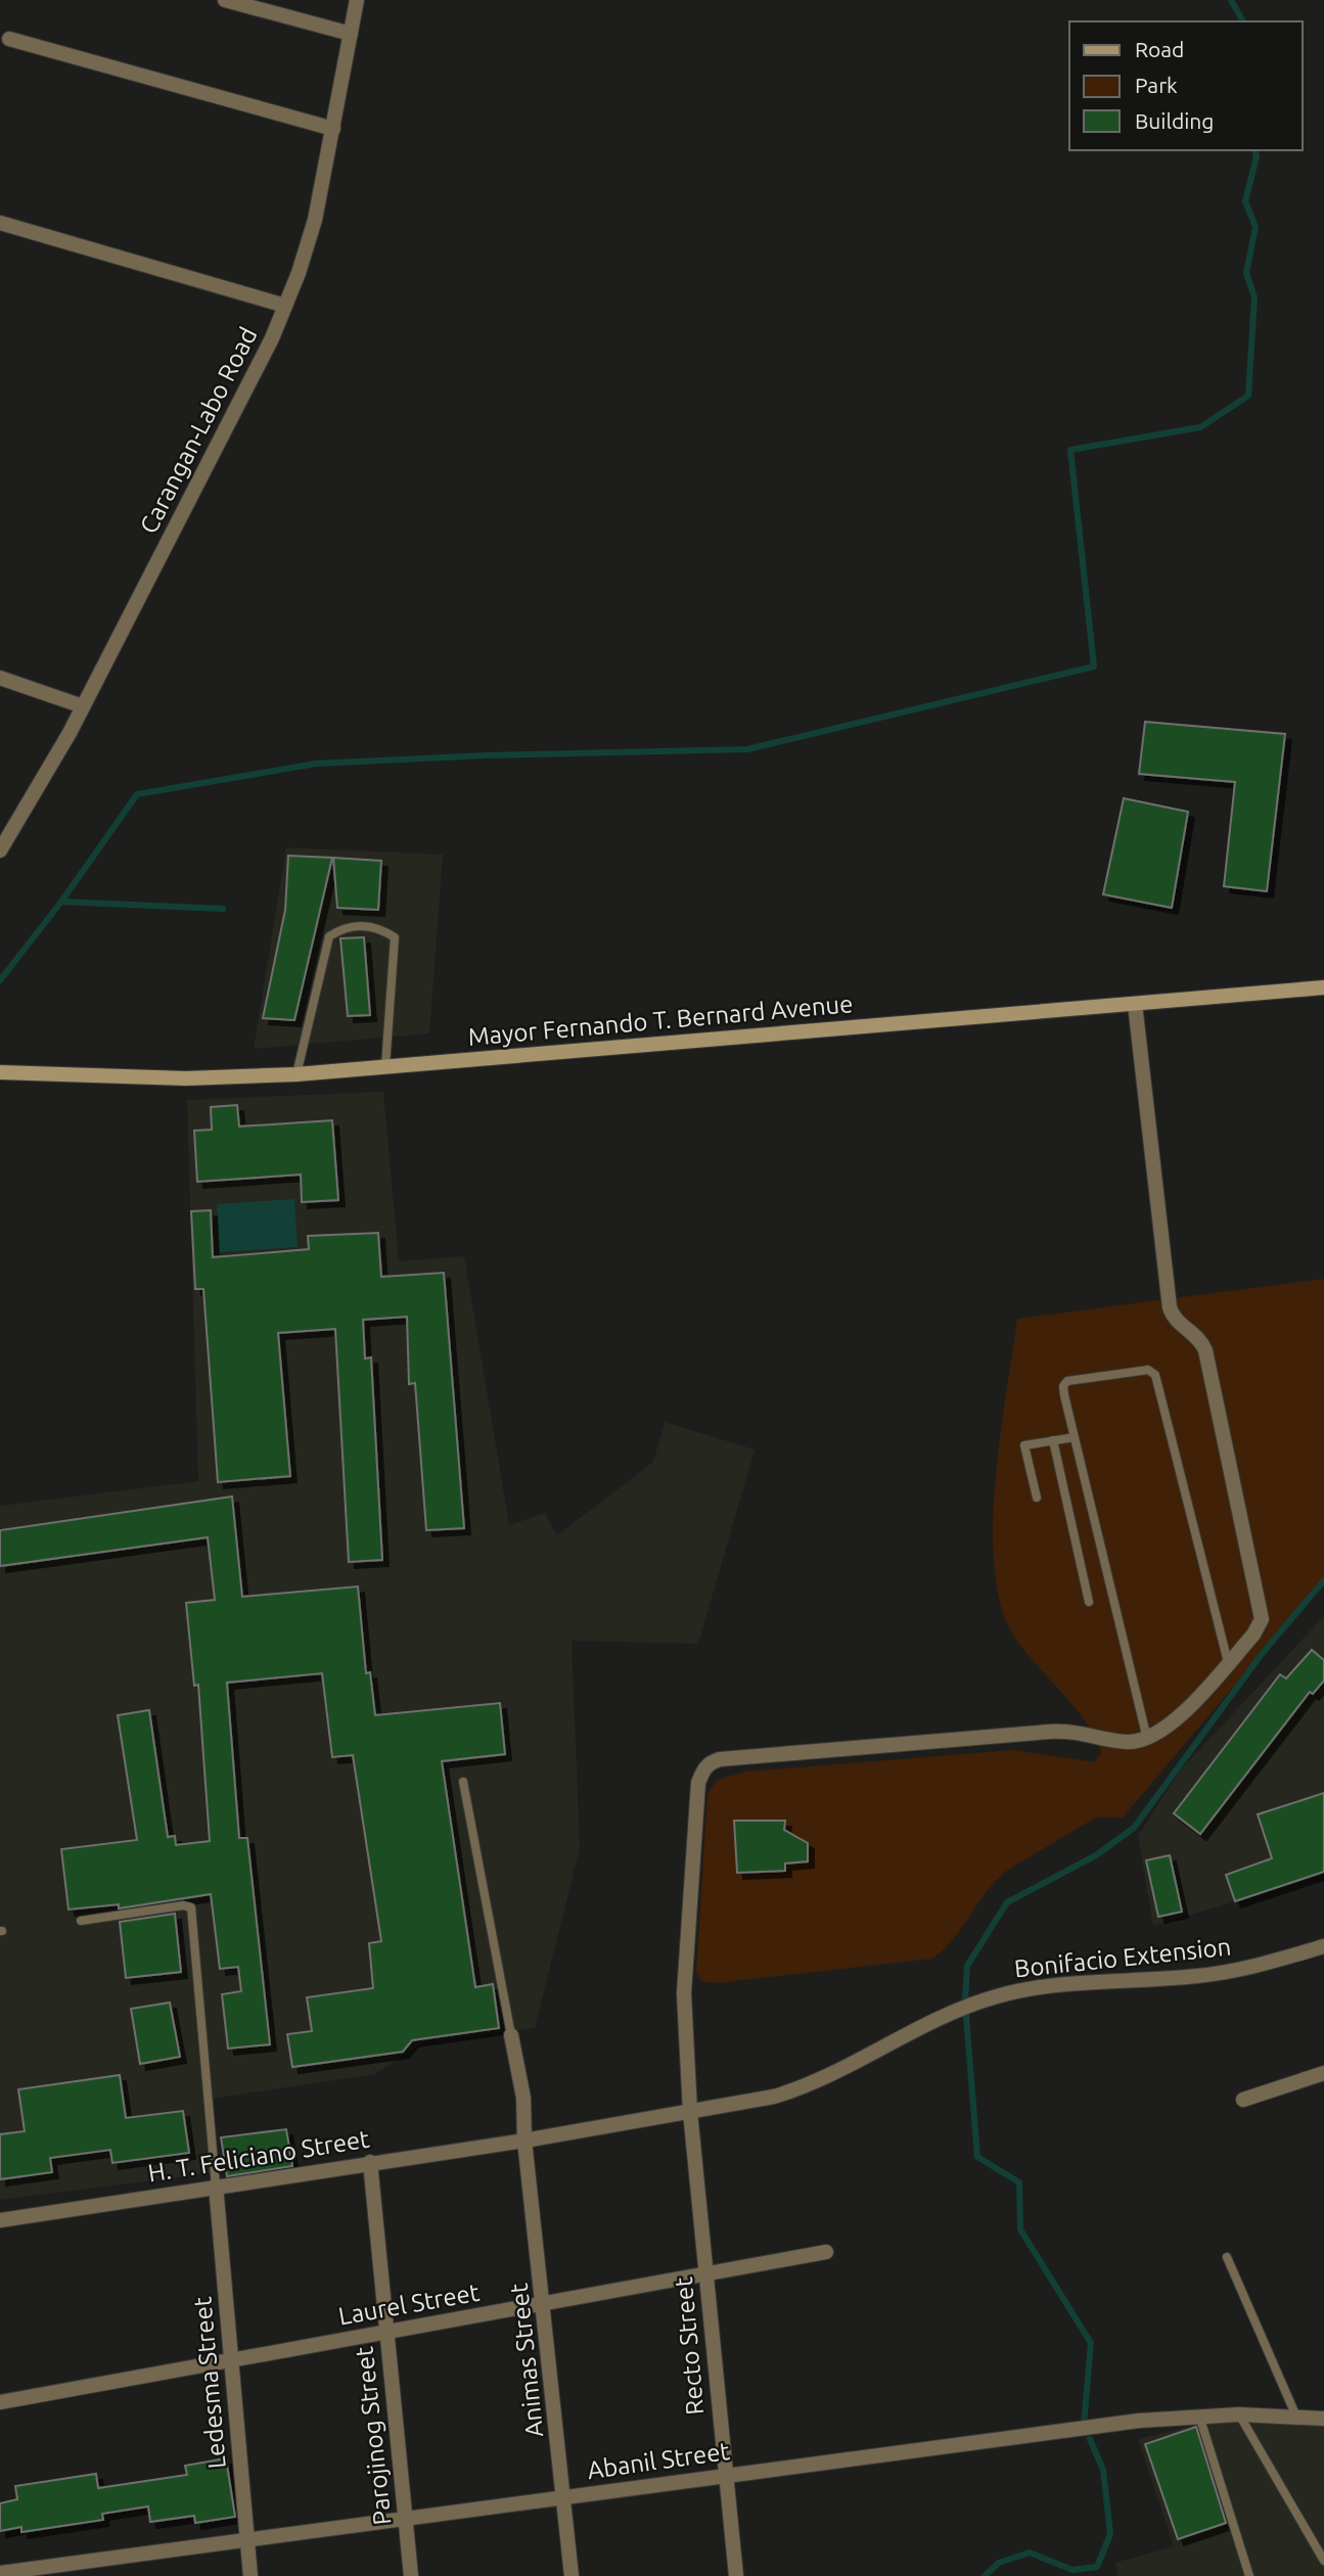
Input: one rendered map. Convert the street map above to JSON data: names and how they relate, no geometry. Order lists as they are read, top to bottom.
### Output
{
  "streets": {
    "main road": ["Mayor Fernando T. Bernard Avenue"],
    "street": [
      "Carangan-Labo Road",
      "Bonifacio Extension",
      "H. T. Feliciano Street",
      "Laurel Street",
      "Recto Street",
      "Animas Street",
      "Ledesma Street",
      "Parojinog Street",
      "Abanil Street"
    ]
  },
  "crossings": [
    ["Bonifacio Extension", "H. T. Feliciano Street"],
    ["Bonifacio Extension", "Recto Street"],
    ["Bonifacio Extension", "Animas Street"],
    ["H. T. Feliciano Street", "Animas Street"],
    ["H. T. Feliciano Street", "Ledesma Street"],
    ["H. T. Feliciano Street", "Parojinog Street"],
    ["Laurel Street", "Recto Street"],
    ["Laurel Street", "Animas Street"],
    ["Laurel Street", "Ledesma Street"],
    ["Laurel Street", "Parojinog Street"],
    ["Recto Street", "Abanil Street"],
    ["Animas Street", "Abanil Street"],
    ["Ledesma Street", "Abanil Street"],
    ["Parojinog Street", "Abanil Street"]
  ],
  "legend": ["Road", "Park", "Building"]
}
